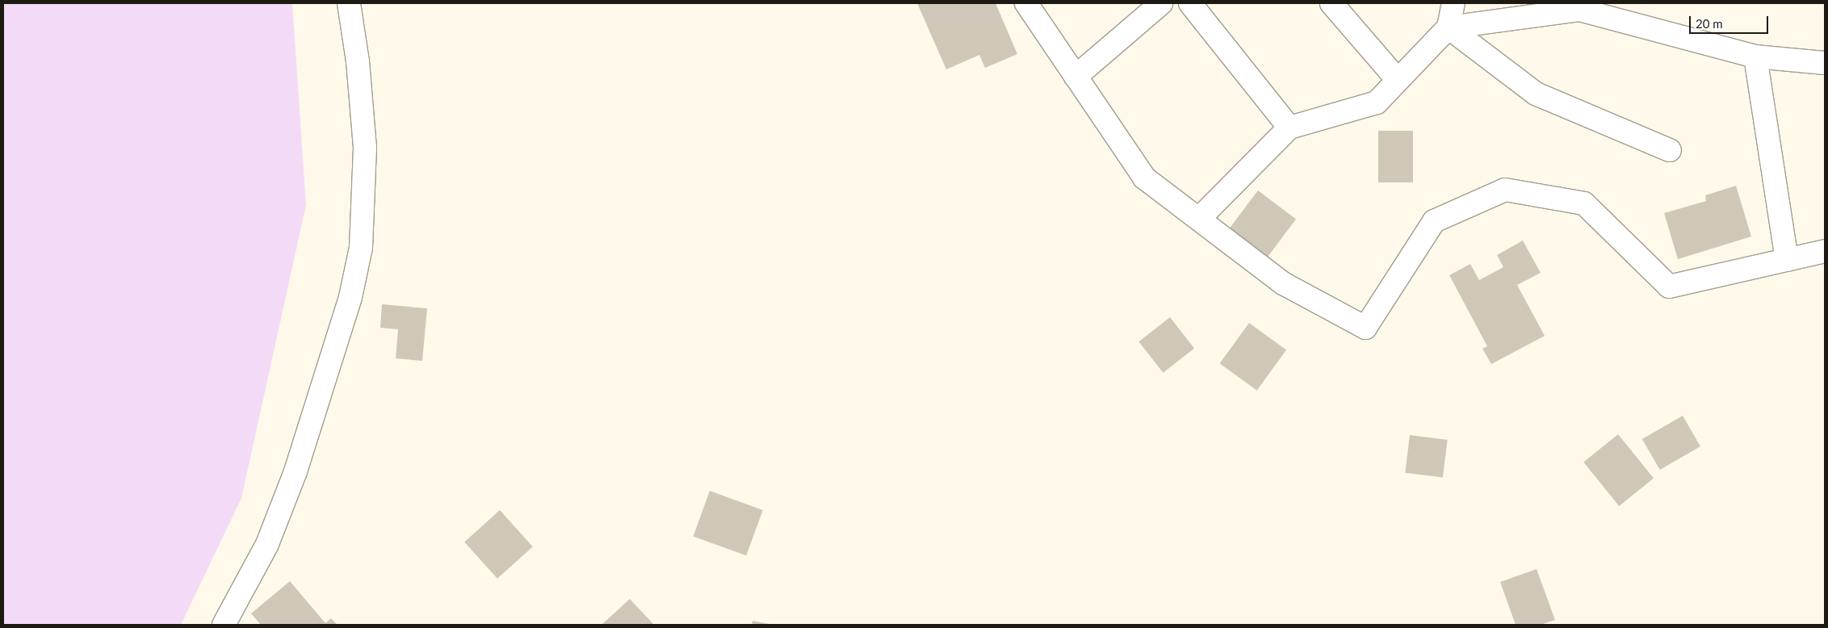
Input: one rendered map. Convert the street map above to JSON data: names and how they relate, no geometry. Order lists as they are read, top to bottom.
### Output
{
  "scale_bar": "20 m"
}
